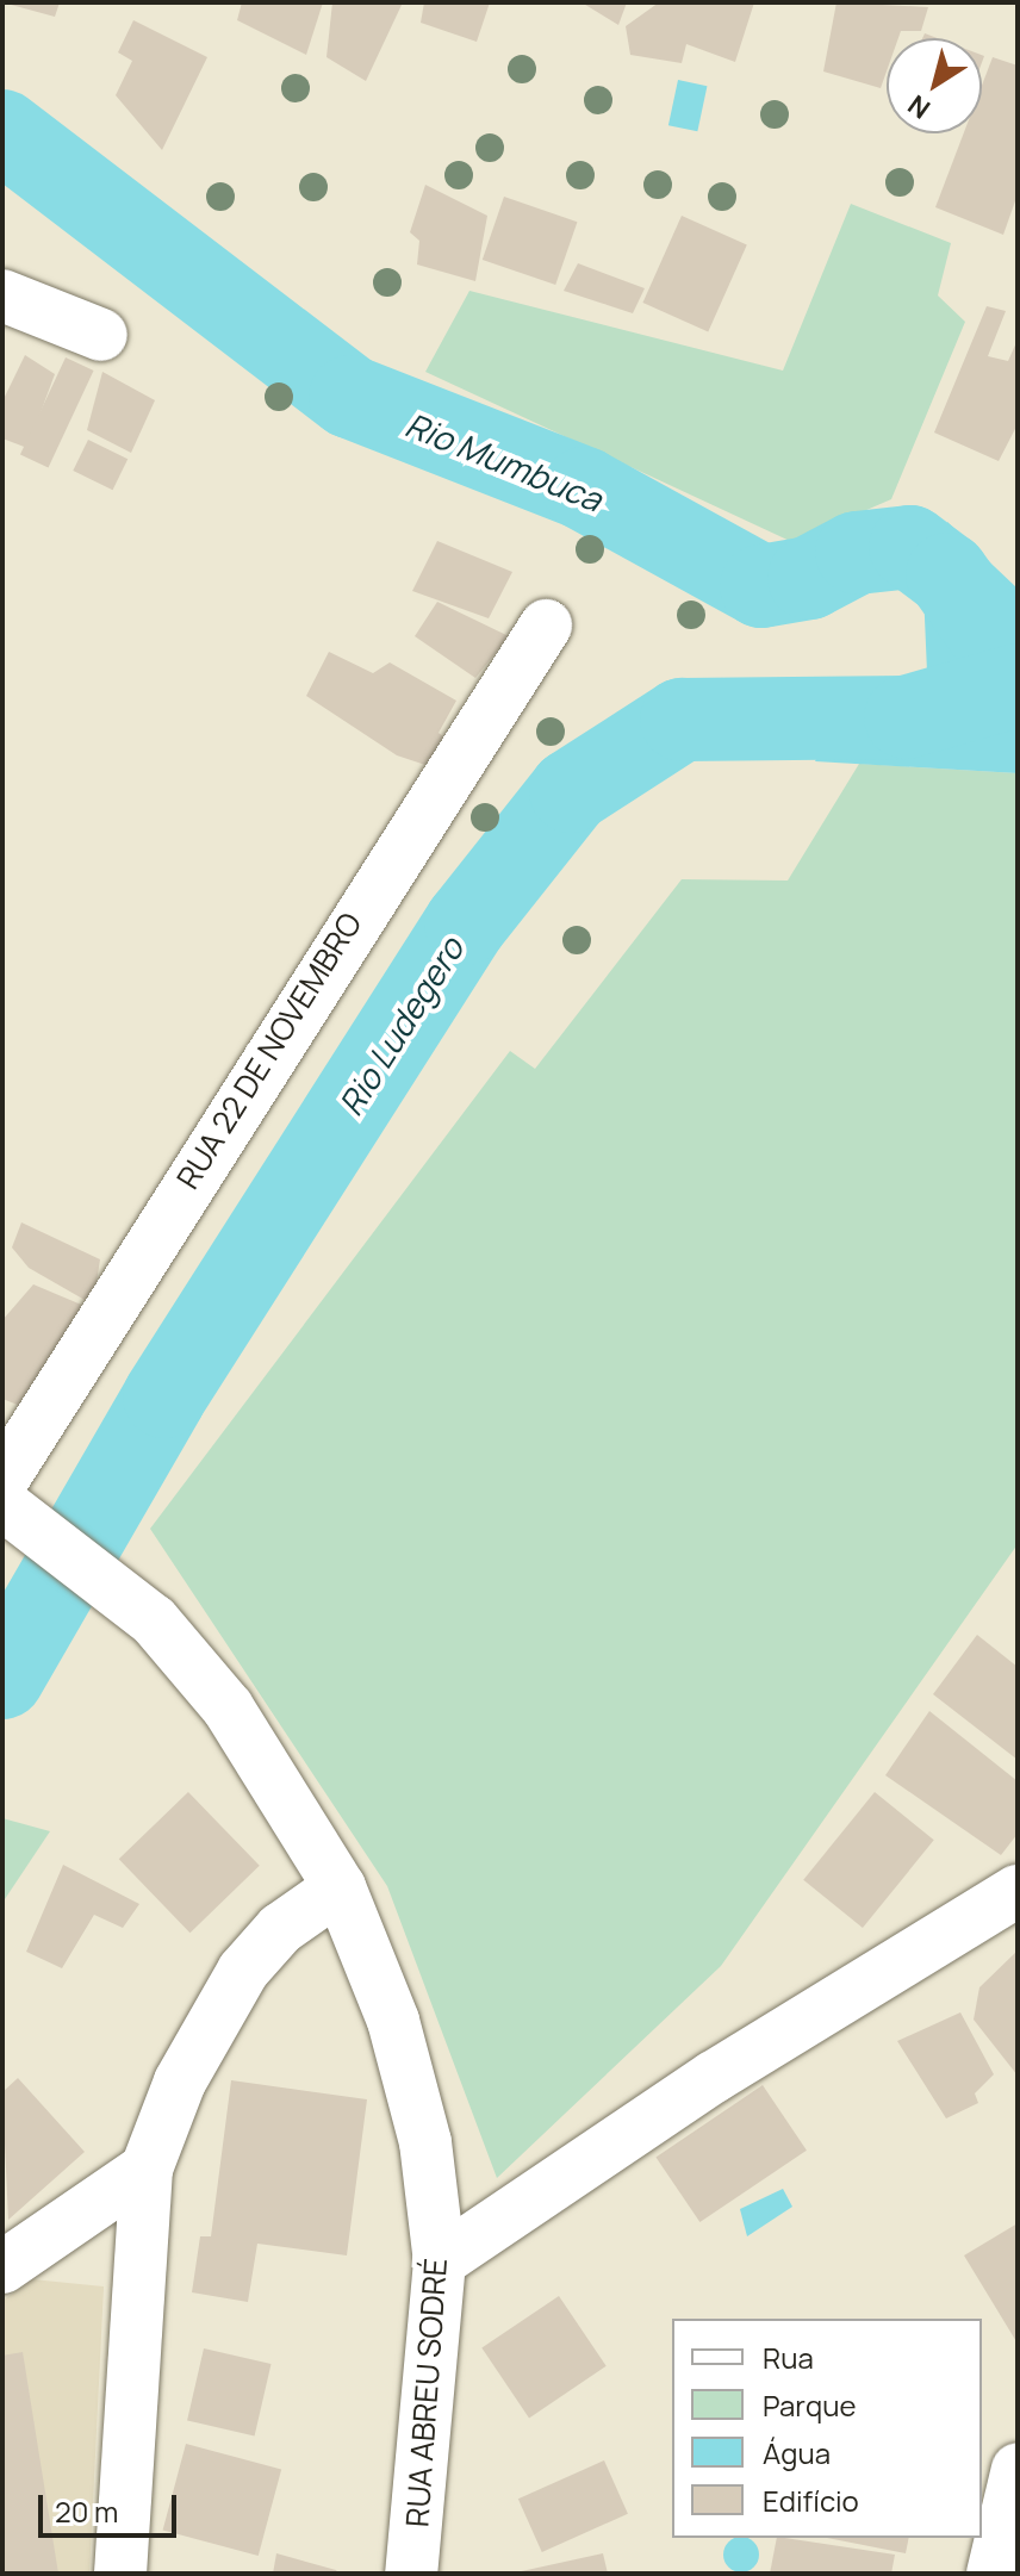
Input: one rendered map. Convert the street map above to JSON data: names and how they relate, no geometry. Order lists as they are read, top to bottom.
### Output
{
  "streets": {
    "street": ["RUA 22 DE NOVEMBRO", "RUA ABREU SODRÉ"]
  },
  "water": ["Rio Mumbuca", "Rio Ludegero"],
  "legend": [
    "Rua",
    "Parque",
    "Água",
    "Edifício"
  ],
  "scale_bar": "20 m",
  "north": "bottom left"
}
